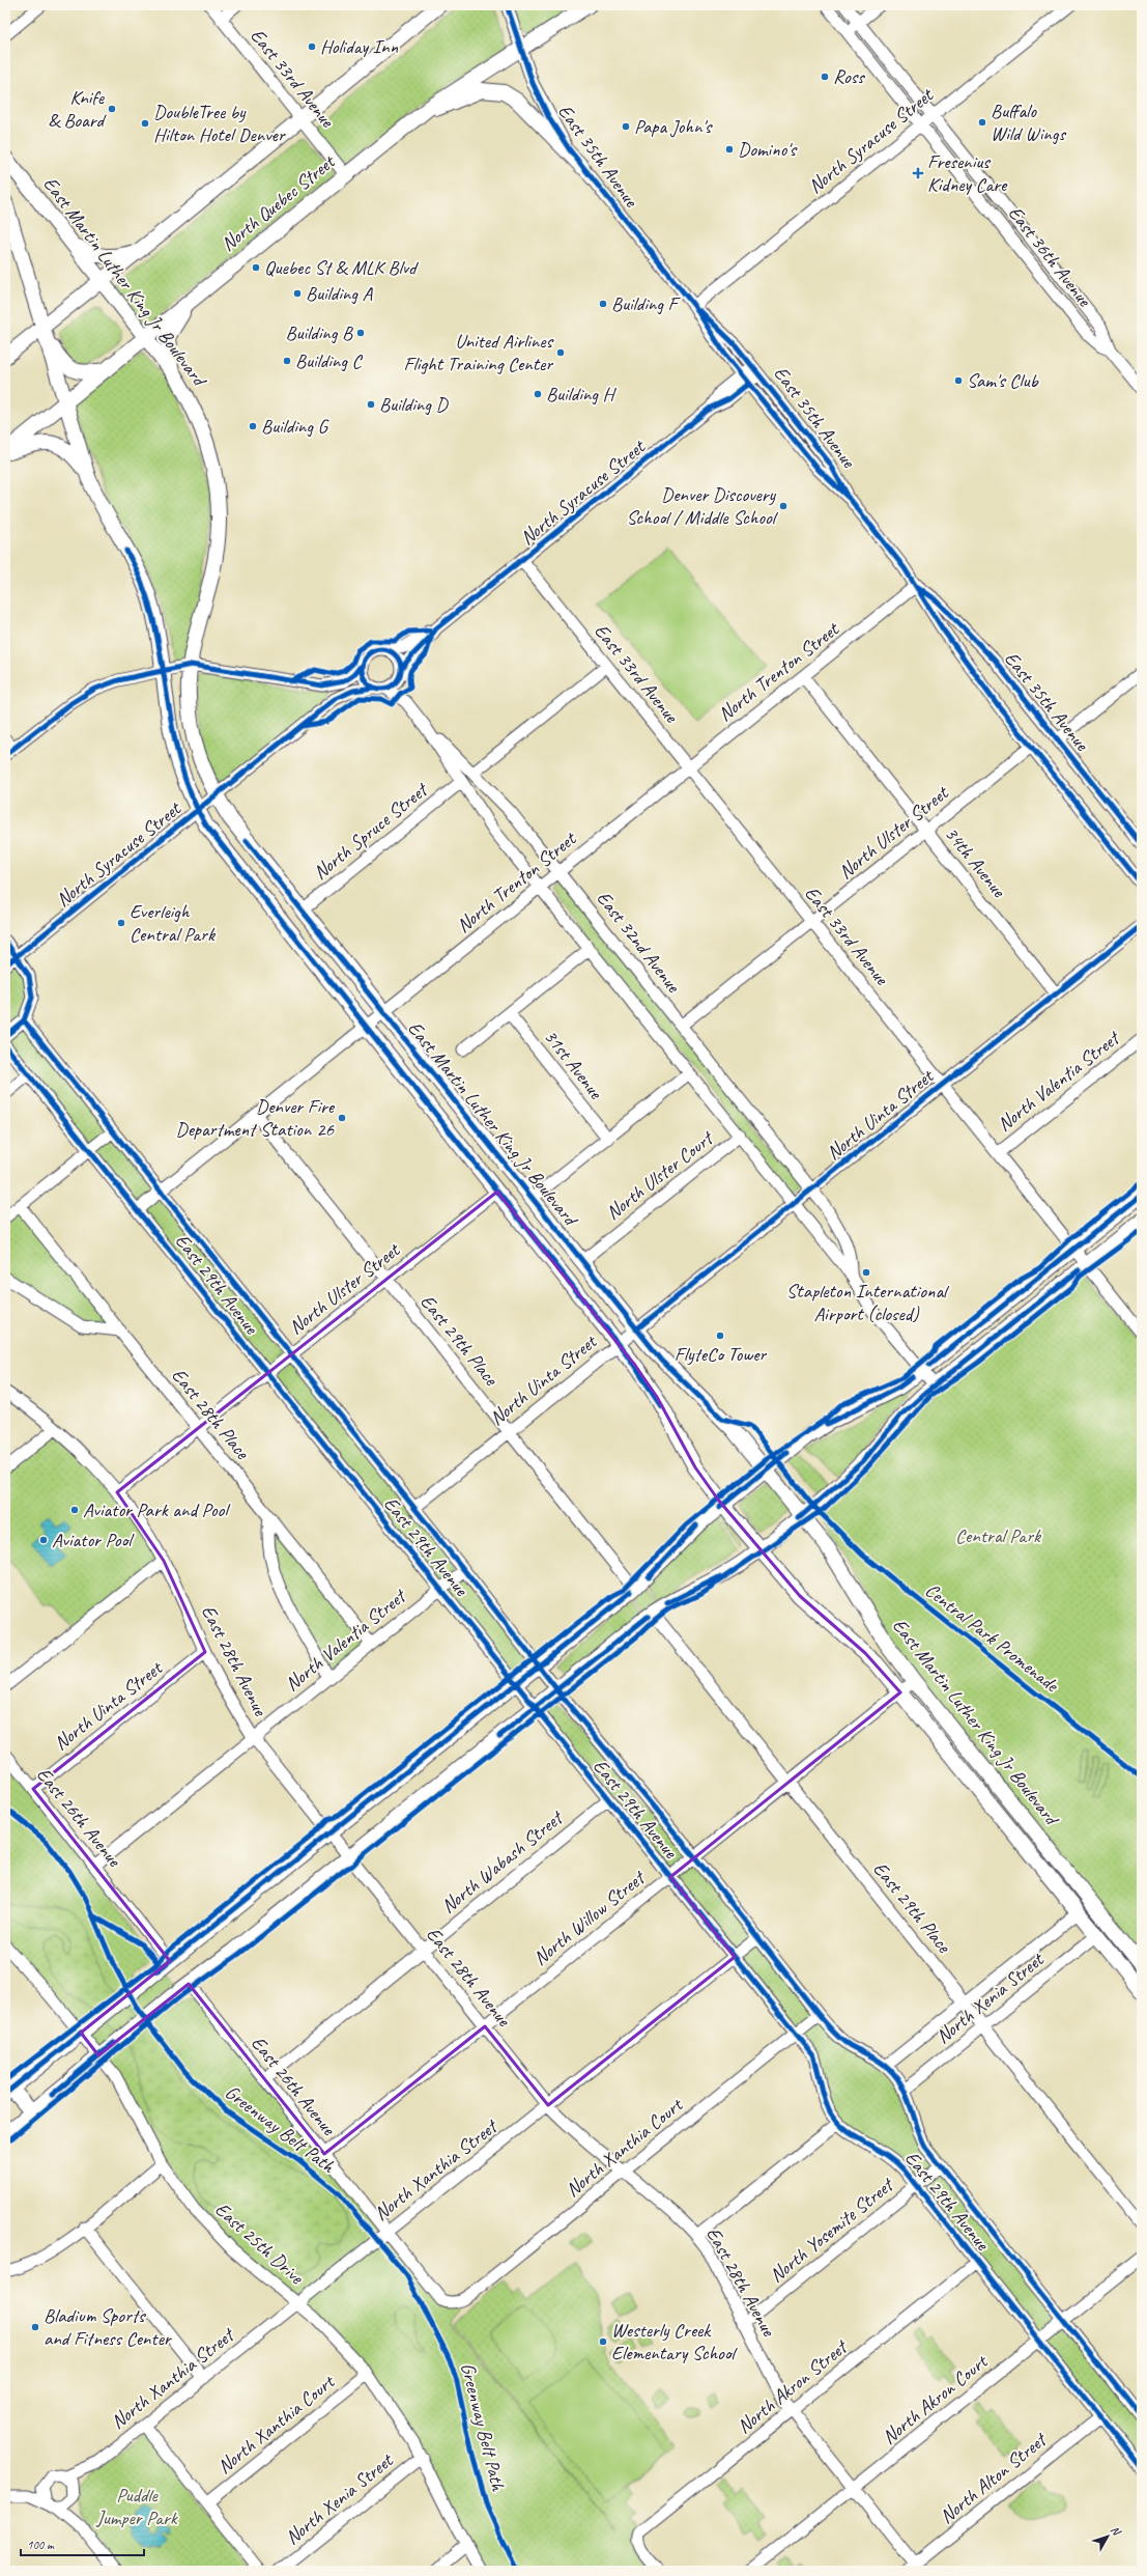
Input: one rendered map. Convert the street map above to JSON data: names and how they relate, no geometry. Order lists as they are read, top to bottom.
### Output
{
  "streets": {
    "main road": ["North Quebec Street", "East Martin Luther King Jr Boulevard"],
    "street": [
      "East 33rd Avenue",
      "North Syracuse Street",
      "East 35th Avenue",
      "East 36th Avenue",
      "North Trenton Street",
      "North Spruce Street",
      "North Ulster Street",
      "34th Avenue",
      "East 32nd Avenue",
      "31st Avenue",
      "North Valentia Street",
      "North Uinta Street",
      "North Ulster Court",
      "East 29th Avenue",
      "East 29th Place",
      "East 28th Place",
      "East 28th Avenue",
      "East 26th Avenue",
      "North Wabash Street",
      "North Willow Street",
      "North Xenia Street",
      "North Xanthia Court",
      "North Xanthia Street",
      "North Yosemite Street",
      "East 25th Drive",
      "North Akron Street",
      "North Akron Court",
      "North Alton Street"
    ],
    "cycle path": ["Central Park Promenade", "Greenway Belt Path"]
  },
  "crossings": [
    ["East 33rd Avenue", "North Syracuse Street"],
    ["East 33rd Avenue", "North Quebec Street"],
    ["East 33rd Avenue", "North Trenton Street"],
    ["East 33rd Avenue", "North Ulster Street"],
    ["East 33rd Avenue", "North Valentia Street"],
    ["East 33rd Avenue", "North Uinta Street"],
    ["North Syracuse Street", "East 35th Avenue"],
    ["North Syracuse Street", "East 36th Avenue"],
    ["North Syracuse Street", "East Martin Luther King Jr Boulevard"],
    ["North Syracuse Street", "East 32nd Avenue"],
    ["East 35th Avenue", "North Quebec Street"],
    ["East 35th Avenue", "North Trenton Street"],
    ["East 35th Avenue", "North Ulster Street"],
    ["North Quebec Street", "East Martin Luther King Jr Boulevard"],
    ["East Martin Luther King Jr Boulevard", "North Trenton Street"],
    ["East Martin Luther King Jr Boulevard", "North Spruce Street"],
    ["East Martin Luther King Jr Boulevard", "North Ulster Street"],
    ["East Martin Luther King Jr Boulevard", "North Uinta Street"],
    ["East Martin Luther King Jr Boulevard", "North Ulster Court"],
    ["East Martin Luther King Jr Boulevard", "North Willow Street"],
    ["East Martin Luther King Jr Boulevard", "North Xenia Street"],
    ["North Trenton Street", "34th Avenue"],
    ["North Trenton Street", "East 32nd Avenue"],
    ["North Trenton Street", "East 29th Avenue"],
    ["North Trenton Street", "East 29th Place"],
    ["North Spruce Street", "East 32nd Avenue"],
    ["North Ulster Street", "34th Avenue"],
    ["North Ulster Street", "East 32nd Avenue"],
    ["North Ulster Street", "East 29th Avenue"],
    ["North Ulster Street", "East 29th Place"],
    ["North Ulster Street", "East 28th Place"],
    ["North Ulster Street", "East 28th Avenue"],
    ["34th Avenue", "North Uinta Street"],
    ["East 32nd Avenue", "North Uinta Street"],
    ["East 32nd Avenue", "North Ulster Court"],
    ["North Valentia Street", "East 29th Avenue"],
    ["North Valentia Street", "East 28th Place"],
    ["North Valentia Street", "East 28th Avenue"],
    ["North Valentia Street", "East 26th Avenue"],
    ["North Uinta Street", "East 29th Avenue"],
    ["North Uinta Street", "East 29th Place"],
    ["North Uinta Street", "East 28th Avenue"],
    ["North Uinta Street", "East 26th Avenue"],
    ["East 29th Avenue", "North Wabash Street"],
    ["East 29th Avenue", "North Willow Street"],
    ["East 29th Avenue", "North Xenia Street"],
    ["East 29th Avenue", "North Xanthia Court"],
    ["East 29th Avenue", "North Xanthia Street"],
    ["East 29th Avenue", "North Yosemite Street"],
    ["East 29th Avenue", "North Akron Street"],
    ["East 29th Avenue", "North Akron Court"],
    ["East 29th Avenue", "North Alton Street"],
    ["East 29th Place", "North Willow Street"],
    ["East 29th Place", "North Xenia Street"],
    ["East 28th Avenue", "North Wabash Street"],
    ["East 28th Avenue", "North Willow Street"],
    ["East 28th Avenue", "North Xanthia Court"],
    ["East 28th Avenue", "North Xanthia Street"],
    ["East 28th Avenue", "North Yosemite Street"],
    ["East 28th Avenue", "North Akron Street"],
    ["East 28th Avenue", "North Akron Court"],
    ["East 28th Avenue", "North Alton Street"],
    ["East 26th Avenue", "North Wabash Street"],
    ["East 26th Avenue", "North Willow Street"],
    ["East 26th Avenue", "North Xanthia Court"],
    ["East 26th Avenue", "North Xanthia Street"],
    ["North Xenia Street", "East 25th Drive"],
    ["North Xanthia Court", "East 25th Drive"],
    ["North Xanthia Street", "East 25th Drive"]
  ],
  "parks": ["Central Park", "Puddle Jumper Park"],
  "places": {
    "other": [
      "Holiday Inn",
      "Ross",
      "Knife & Board",
      "Buffalo Wild Wings",
      "DoubleTree by Hilton Hotel Denver",
      "Papa John's",
      "Domino's",
      "Quebec St & MLK Blvd",
      "Building A",
      "Building F",
      "Building B",
      "United Airlines Flight Training Center",
      "Building C",
      "Sam's Club",
      "Building H",
      "Building D",
      "Building G",
      "Denver Discovery School / Middle School",
      "Everleigh Central Park",
      "Denver Fire Department Station 26",
      "Stapleton International Airport (closed)",
      "FlyteCo Tower",
      "Aviator Park and Pool",
      "Aviator Pool",
      "Bladium Sports and Fitness Center",
      "Westerly Creek Elementary School"
    ],
    "health": ["Fresenius Kidney Care"]
  },
  "scale_bar": "100 m",
  "north": "top right"
}
